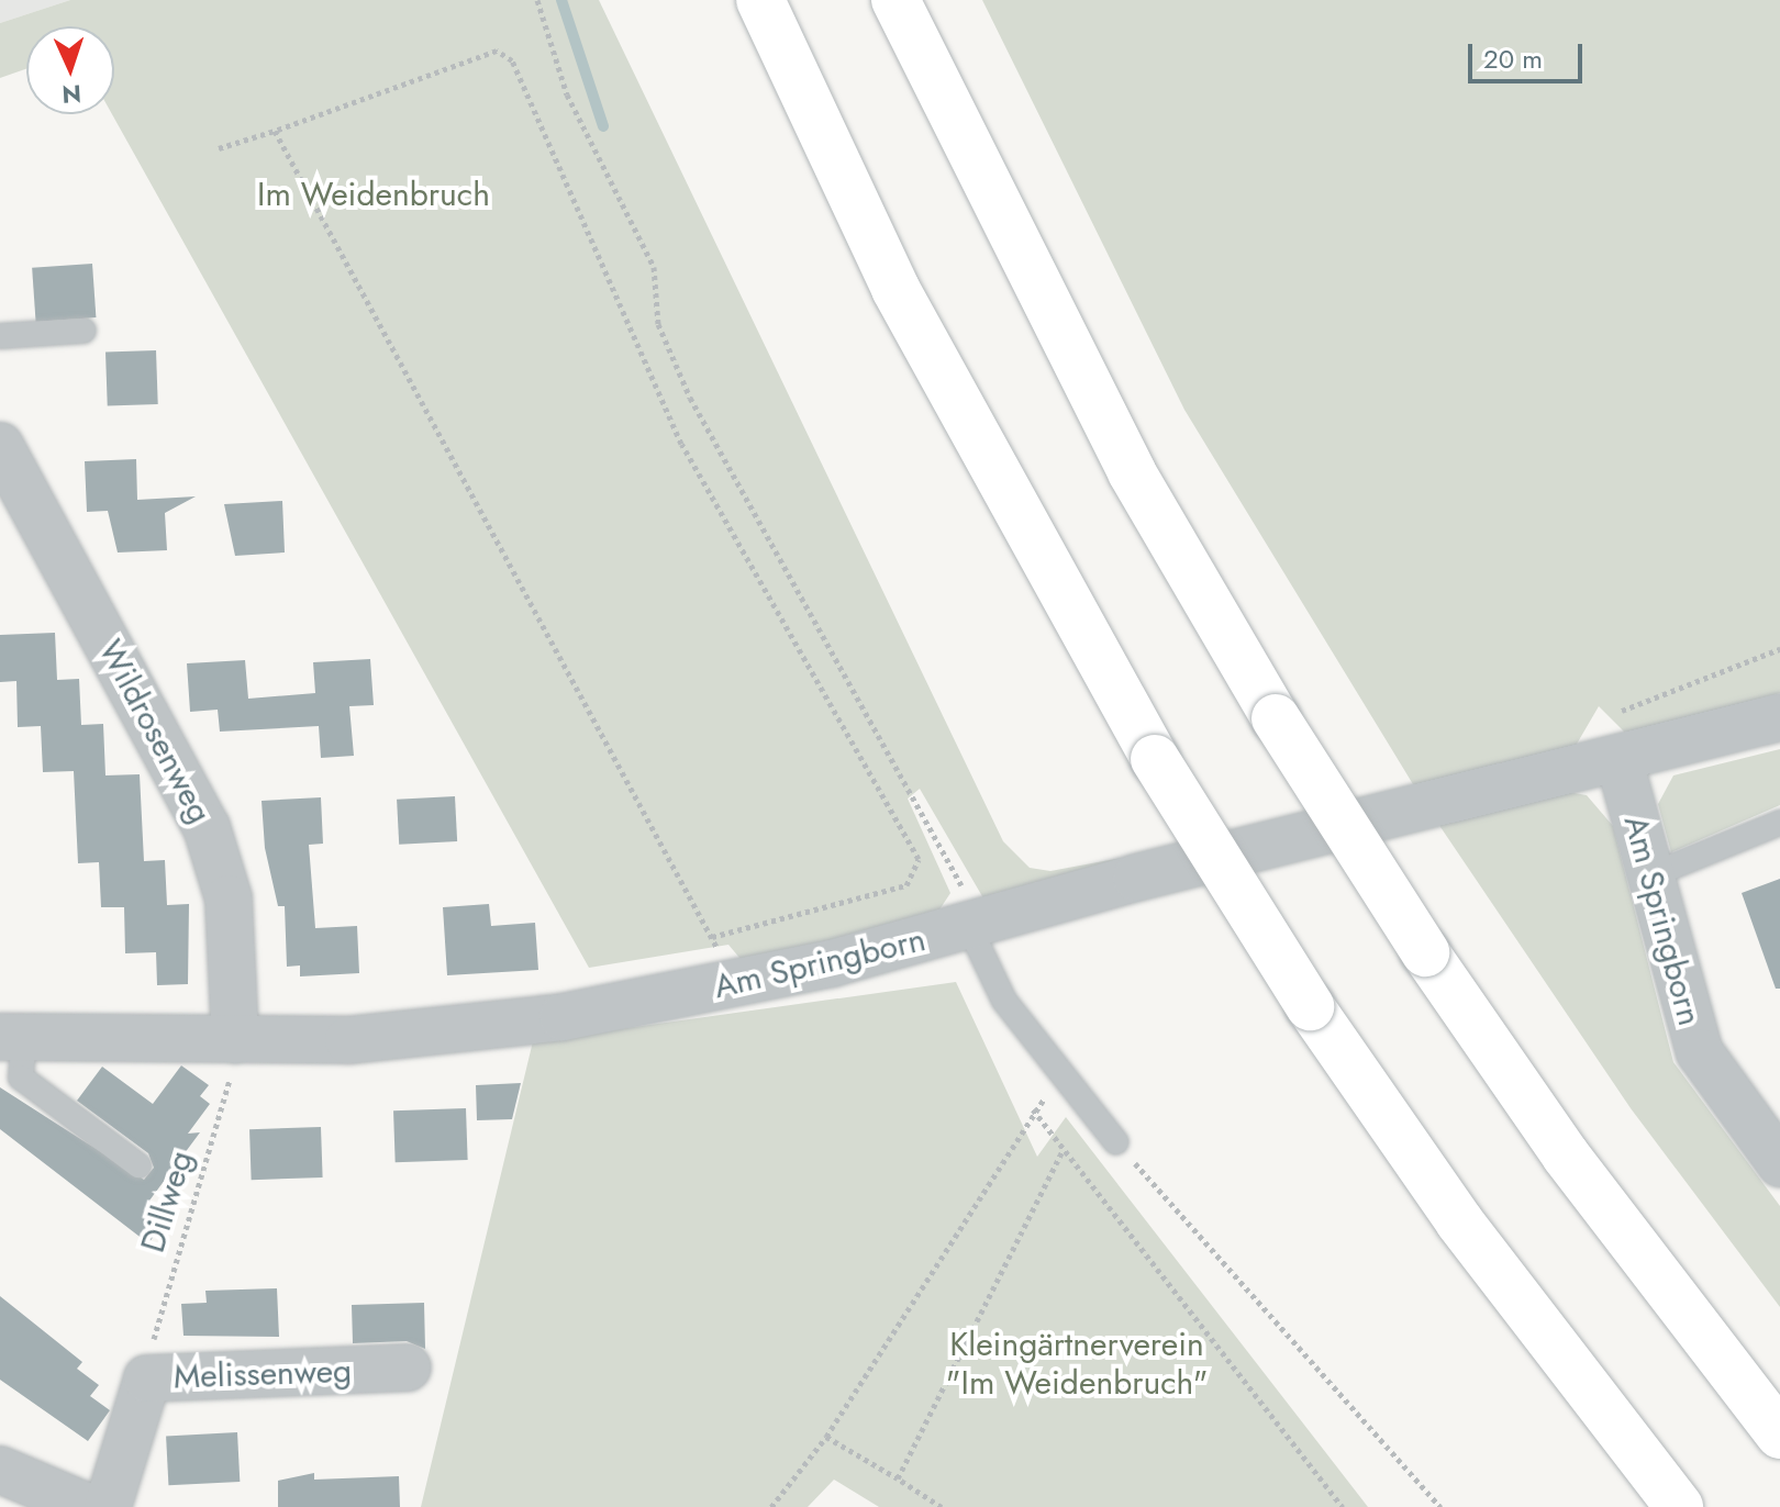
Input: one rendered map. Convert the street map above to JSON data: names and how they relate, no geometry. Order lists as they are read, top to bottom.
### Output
{
  "streets": {
    "street": ["Wildrosenweg", "Am Springborn", "Melissenweg"],
    "path": ["Dillweg"]
  },
  "crossings": [
    ["Wildrosenweg", "Am Springborn"],
    ["Wildrosenweg", "Dillweg"],
    ["Am Springborn", "Dillweg"],
    ["Dillweg", "Melissenweg"]
  ],
  "parks": ["Im Weidenbruch", "Kleingärtnerverein \"Im Weidenbruch\""],
  "scale_bar": "20 m",
  "north": "bottom"
}
